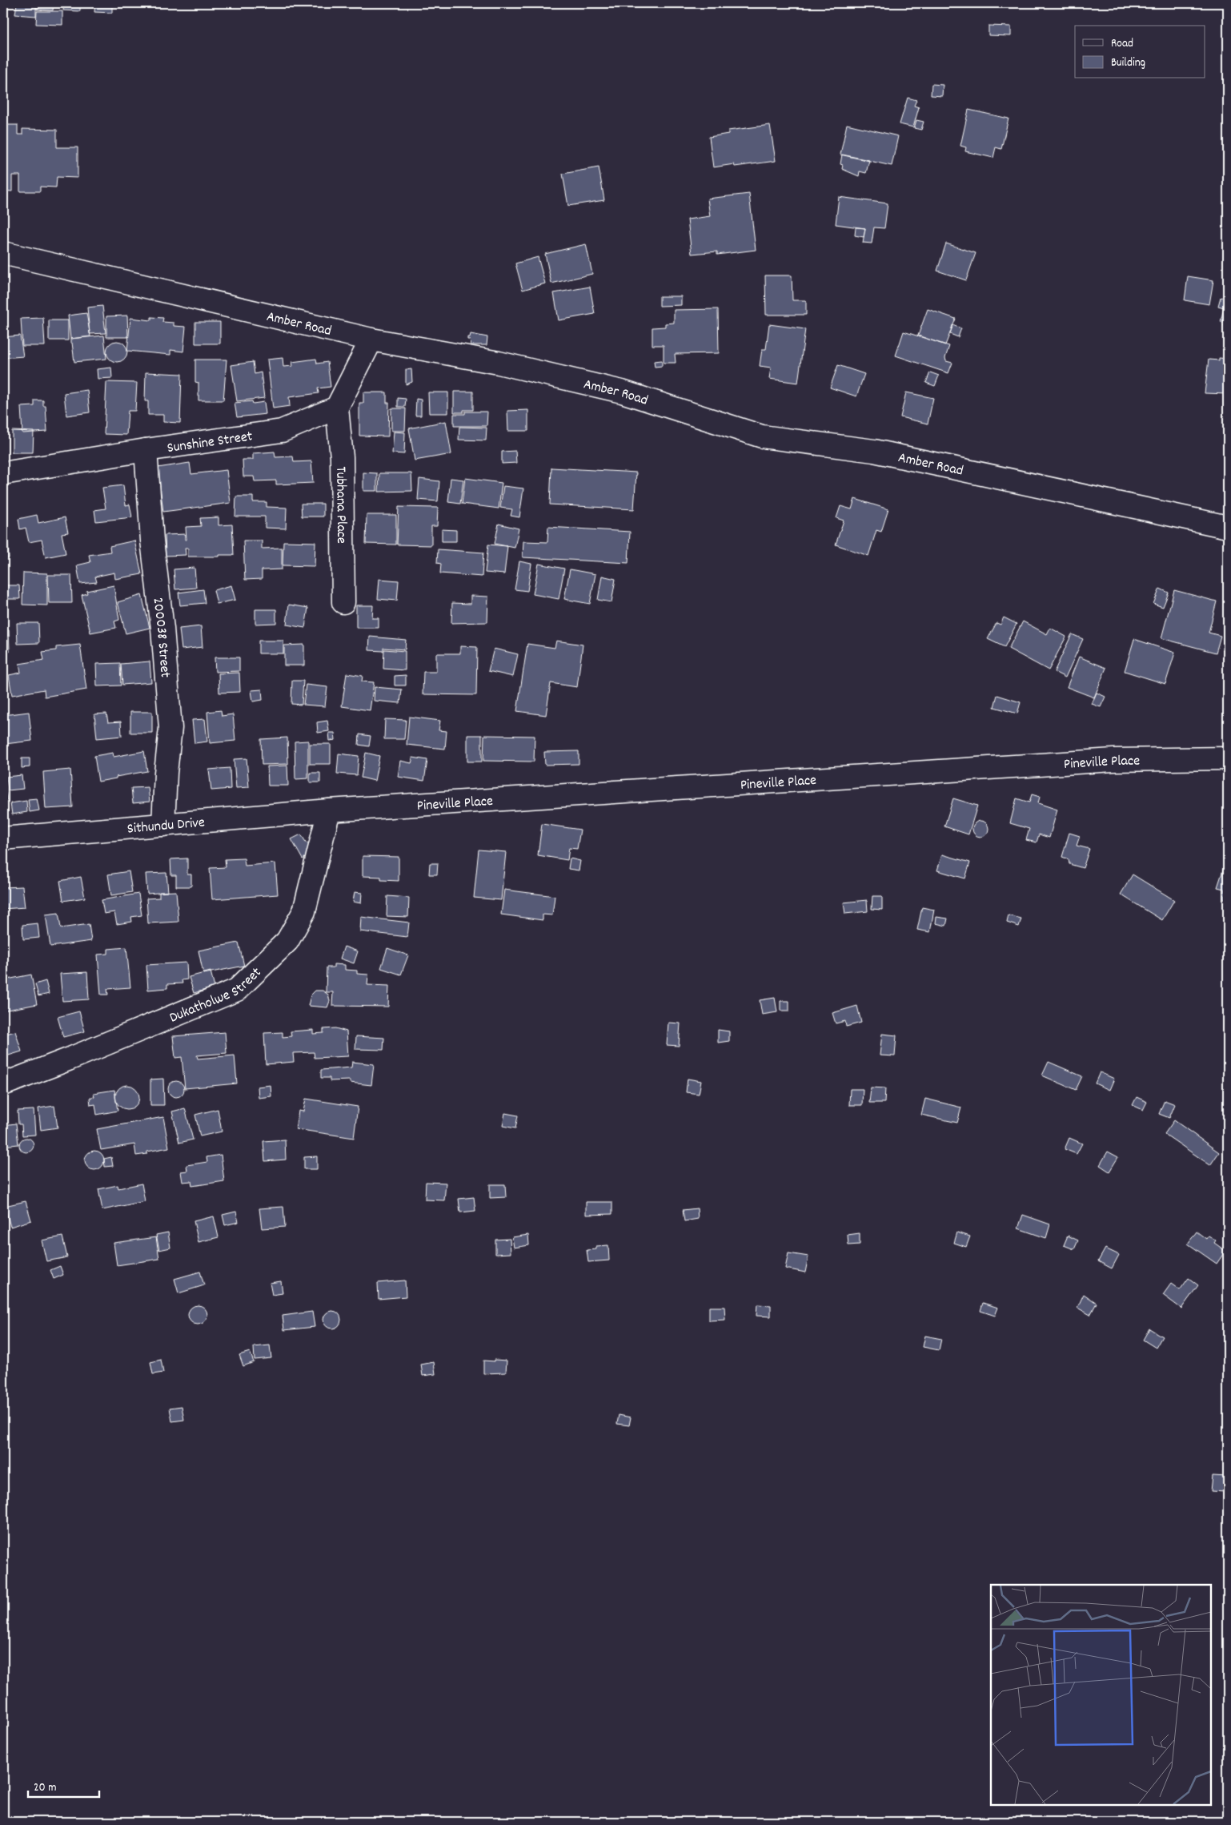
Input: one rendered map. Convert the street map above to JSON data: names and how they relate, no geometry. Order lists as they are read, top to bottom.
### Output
{
  "streets": {
    "street": [
      "Amber Road",
      "Sunshine Street",
      "Tubhana Place",
      "200038 Street",
      "Pineville Place",
      "Sithundu Drive",
      "Dukatholwe Street"
    ]
  },
  "crossings": [
    ["Sunshine Street", "Tubhana Place"],
    ["Sunshine Street", "200038 Street"],
    ["200038 Street", "Sithundu Drive"],
    ["Pineville Place", "Sithundu Drive"],
    ["Pineville Place", "Dukatholwe Street"],
    ["Sithundu Drive", "Dukatholwe Street"]
  ],
  "legend": ["Road", "Building"],
  "scale_bar": "20 m"
}
